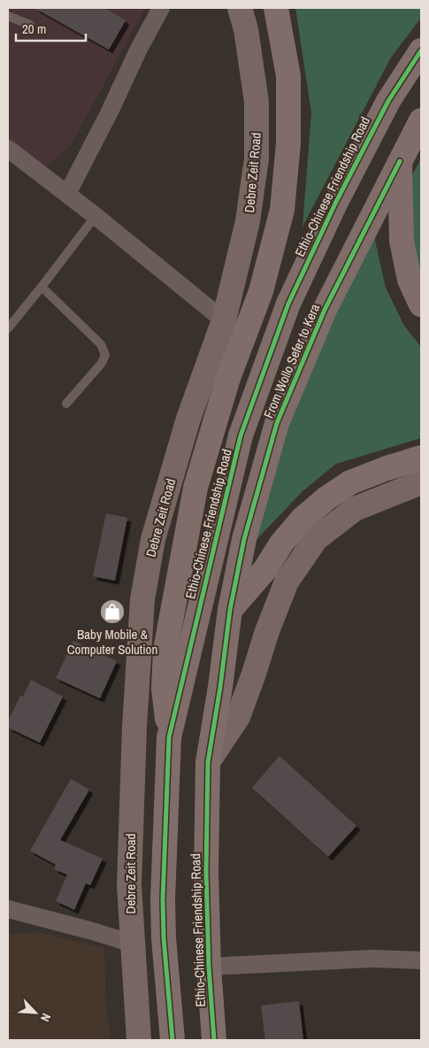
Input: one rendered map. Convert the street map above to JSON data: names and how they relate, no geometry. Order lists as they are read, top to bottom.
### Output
{
  "streets": {
    "main road": ["Debre Zeit Road", "Ethio-Chinese Friendship Road", "From Wollo Sefer to Kera"]
  },
  "crossings": [
    ["Ethio-Chinese Friendship Road", "From Wollo Sefer to Kera"]
  ],
  "places": {
    "shop": ["Baby Mobile & Computer Solution"]
  },
  "scale_bar": "20 m",
  "north": "bottom right"
}
